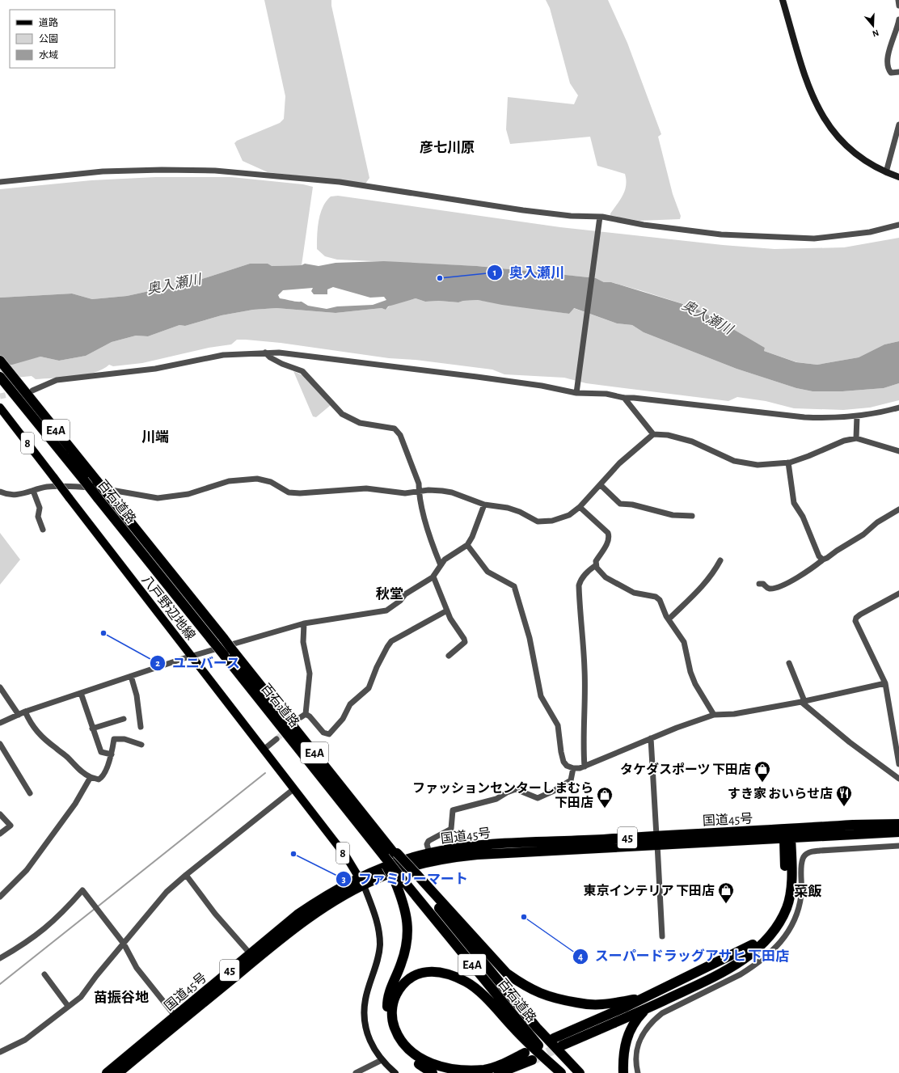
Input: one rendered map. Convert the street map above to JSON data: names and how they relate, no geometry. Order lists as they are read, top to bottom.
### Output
{
  "streets": {
    "highway": [
      "E4A",
      "百石道路",
      "国道45号",
      "45"
    ],
    "main road": ["8", "八戸野辺地線"]
  },
  "crossings": [
    ["E4A", "百石道路"],
    ["八戸野辺地線", "国道45号"]
  ],
  "districts": [
    "彦七川原",
    "川端",
    "秋堂",
    "菜飯",
    "苗振谷地"
  ],
  "water": ["奥入瀬川"],
  "places": {
    "other": [
      "奥入瀬川",
      "ユニバース",
      "ファミリーマート",
      "スーパードラッグアサヒ 下田店"
    ],
    "shop": ["タケダスポーツ 下田店", "ファッションセンターしまむら 下田店", "東京インテリア 下田店"],
    "restaurant": ["すき家 おいらせ店"]
  },
  "legend": ["道路", "公園", "水域"],
  "north": "bottom"
}
